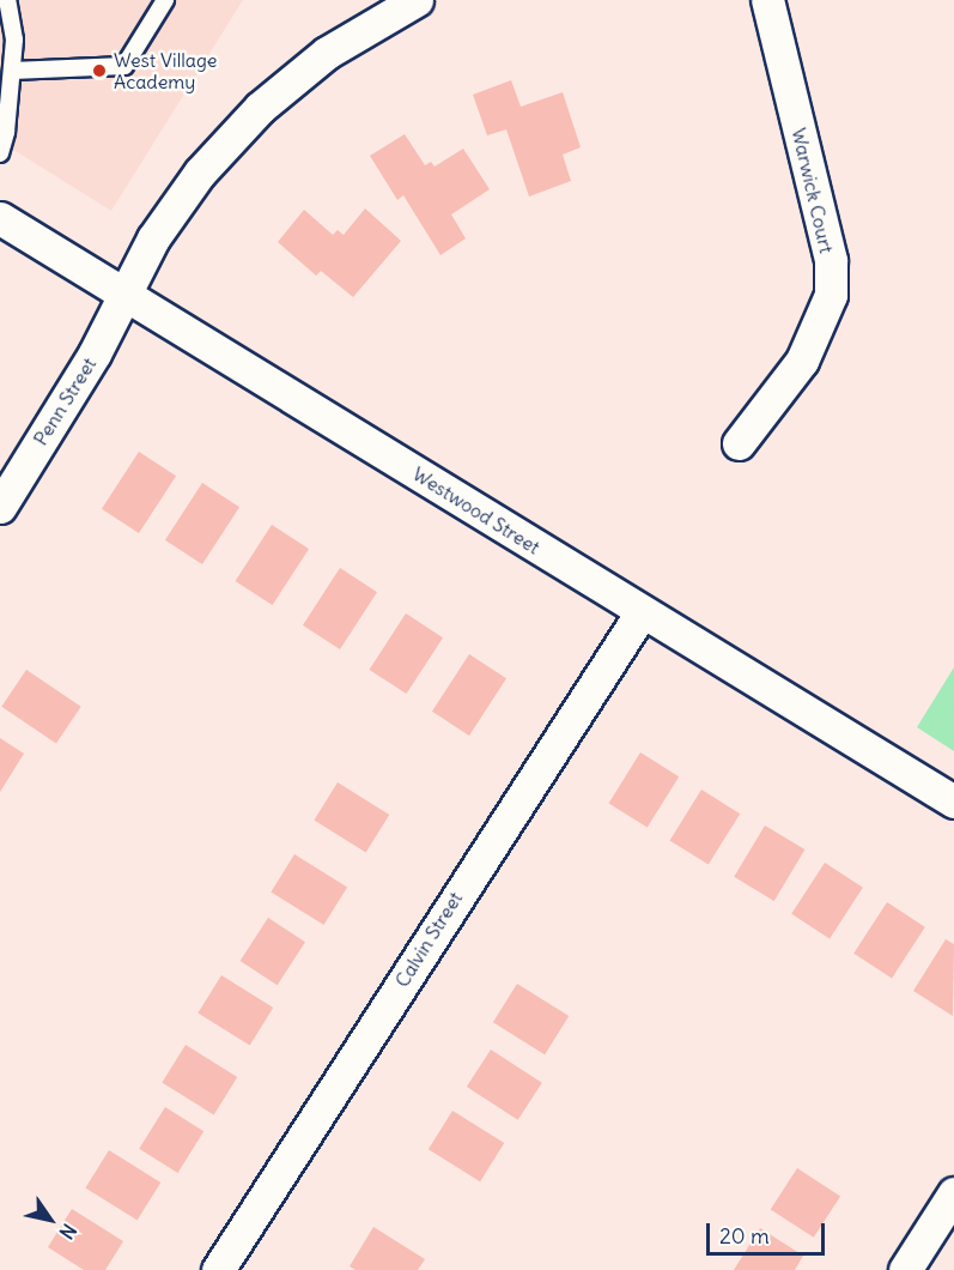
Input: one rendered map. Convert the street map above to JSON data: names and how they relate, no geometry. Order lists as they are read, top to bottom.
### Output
{
  "streets": {
    "street": [
      "Warwick Court",
      "Penn Street",
      "Westwood Street",
      "Calvin Street"
    ]
  },
  "crossings": [
    ["Penn Street", "Westwood Street"],
    ["Westwood Street", "Calvin Street"]
  ],
  "places": ["West Village Academy"],
  "scale_bar": "20 m",
  "north": "bottom right"
}
